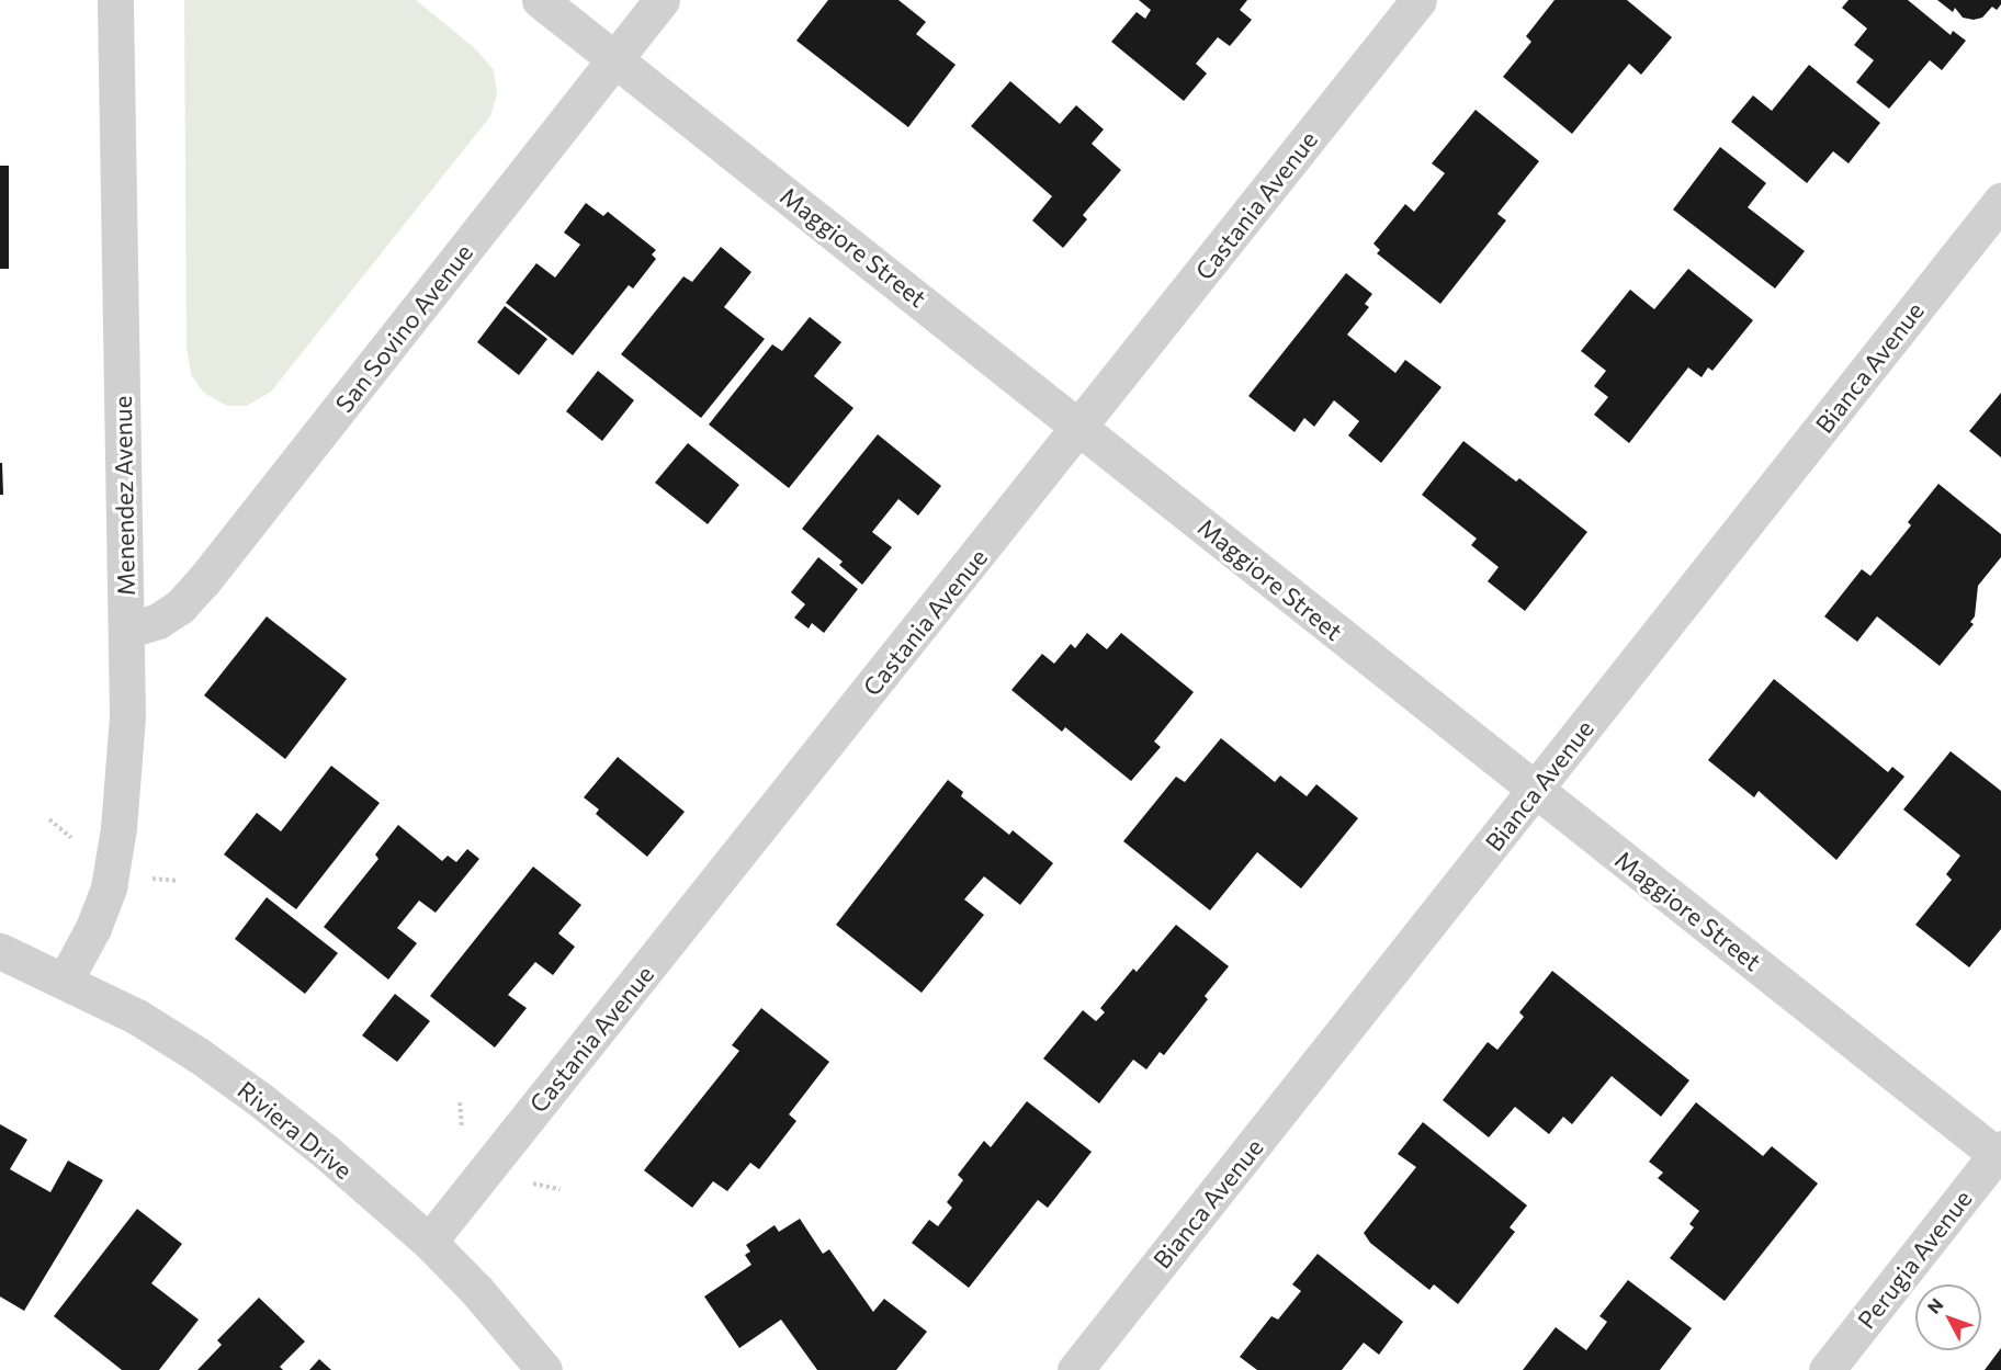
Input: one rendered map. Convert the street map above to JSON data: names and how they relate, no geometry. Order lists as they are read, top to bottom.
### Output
{
  "streets": {
    "street": [
      "Castania Avenue",
      "Maggiore Street",
      "San Sovino Avenue",
      "Bianca Avenue",
      "Menendez Avenue",
      "Riviera Drive",
      "Perugia Avenue"
    ]
  },
  "crossings": [
    ["Castania Avenue", "Maggiore Street"],
    ["Castania Avenue", "Riviera Drive"],
    ["Maggiore Street", "San Sovino Avenue"],
    ["Maggiore Street", "Bianca Avenue"],
    ["Maggiore Street", "Perugia Avenue"],
    ["San Sovino Avenue", "Menendez Avenue"],
    ["Menendez Avenue", "Riviera Drive"]
  ],
  "north": "top left"
}
